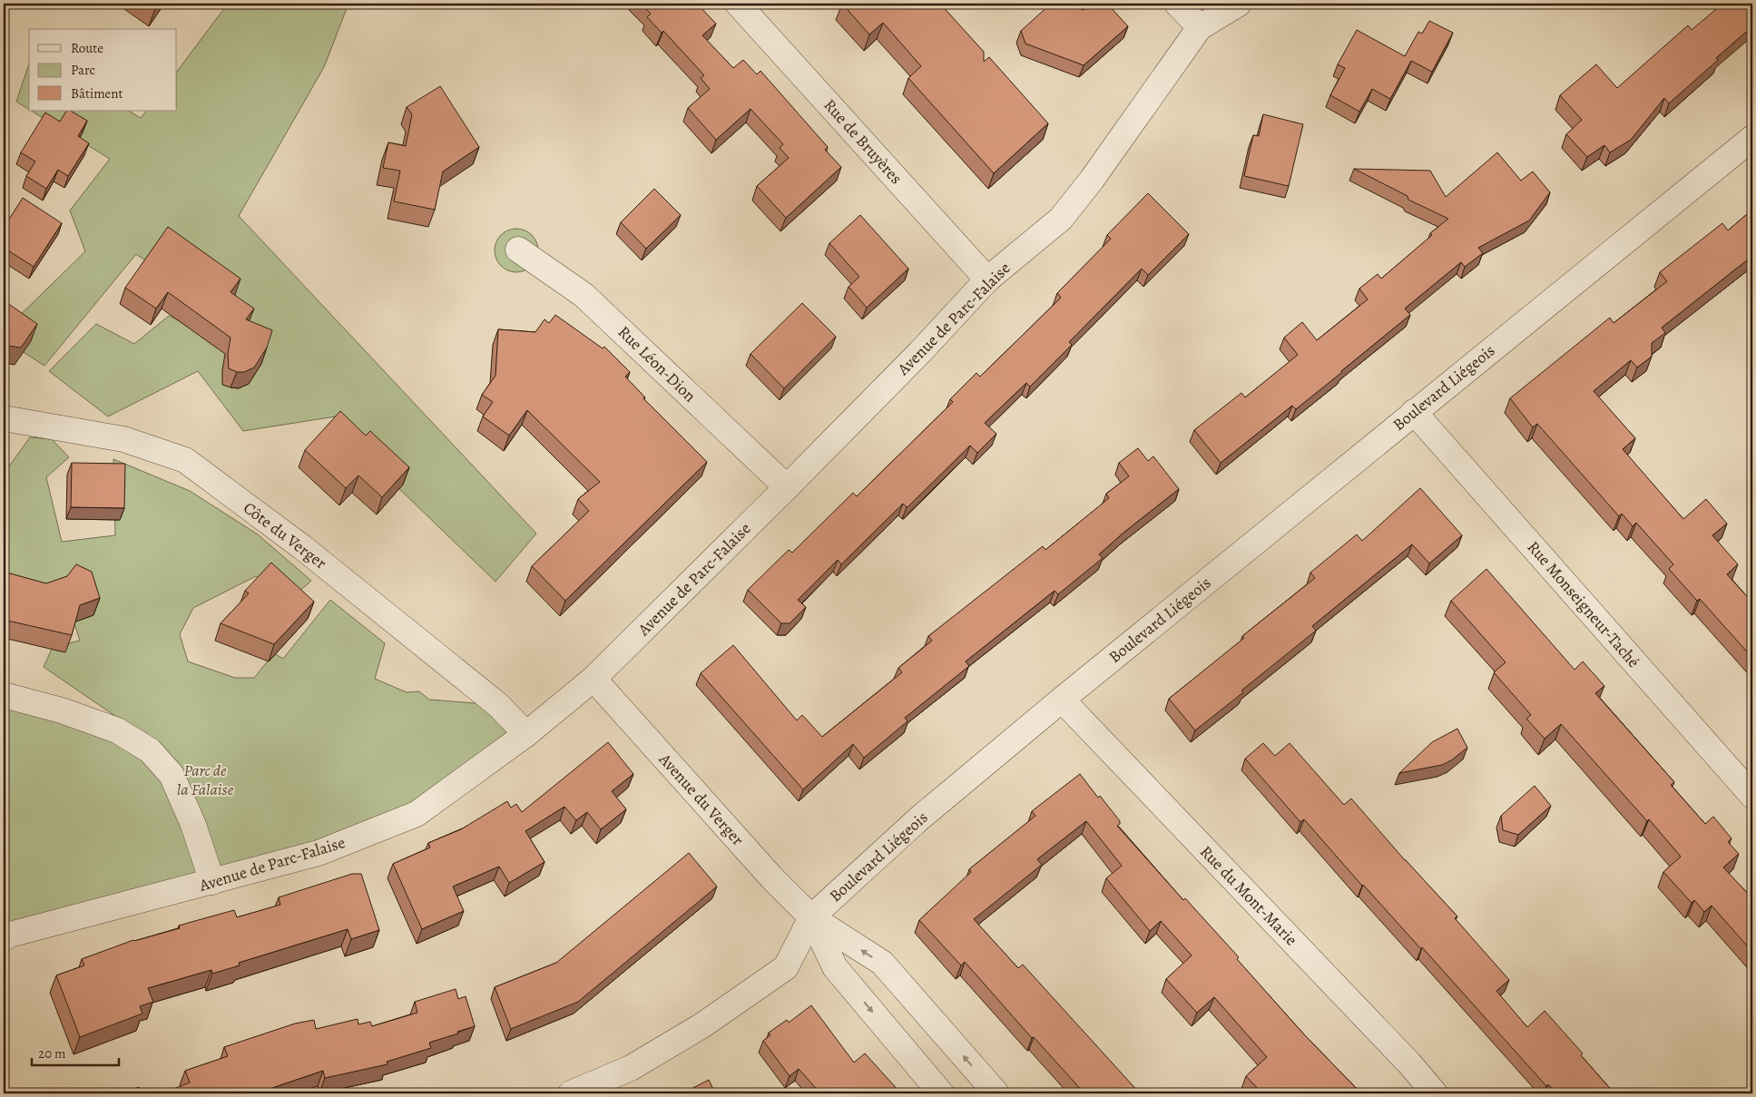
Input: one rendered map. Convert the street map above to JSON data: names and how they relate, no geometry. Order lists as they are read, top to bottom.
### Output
{
  "streets": {
    "street": [
      "Rue de Bruyères",
      "Avenue de Parc-Falaise",
      "Rue Léon-Dion",
      "Boulevard Liégeois",
      "Côte du Verger",
      "Rue Monseigneur-Taché",
      "Avenue du Verger",
      "Rue du Mont-Marie"
    ]
  },
  "crossings": [
    ["Rue de Bruyères", "Avenue de Parc-Falaise"],
    ["Avenue de Parc-Falaise", "Rue Léon-Dion"],
    ["Avenue de Parc-Falaise", "Côte du Verger"],
    ["Avenue de Parc-Falaise", "Avenue du Verger"],
    ["Boulevard Liégeois", "Rue Monseigneur-Taché"],
    ["Boulevard Liégeois", "Avenue du Verger"],
    ["Boulevard Liégeois", "Rue du Mont-Marie"]
  ],
  "parks": ["Parc de la Falaise"],
  "legend": ["Route", "Parc", "Bâtiment"],
  "scale_bar": "20 m"
}
